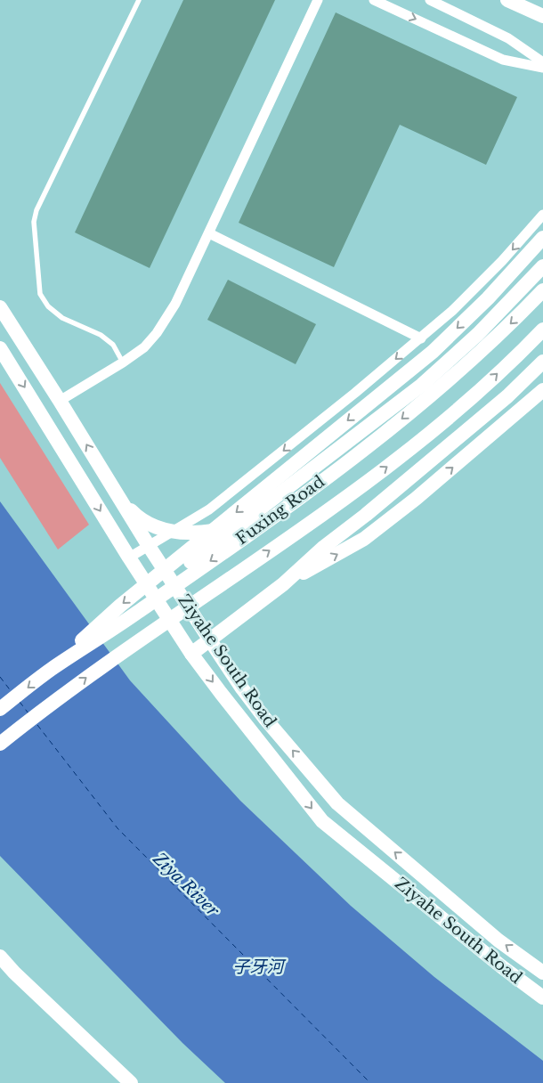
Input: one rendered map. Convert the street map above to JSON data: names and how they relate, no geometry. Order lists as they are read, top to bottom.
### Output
{
  "streets": {
    "main road": ["Fuxing Road", "Ziyahe South Road"]
  },
  "water": ["Ziya River", "子牙河"]
}
